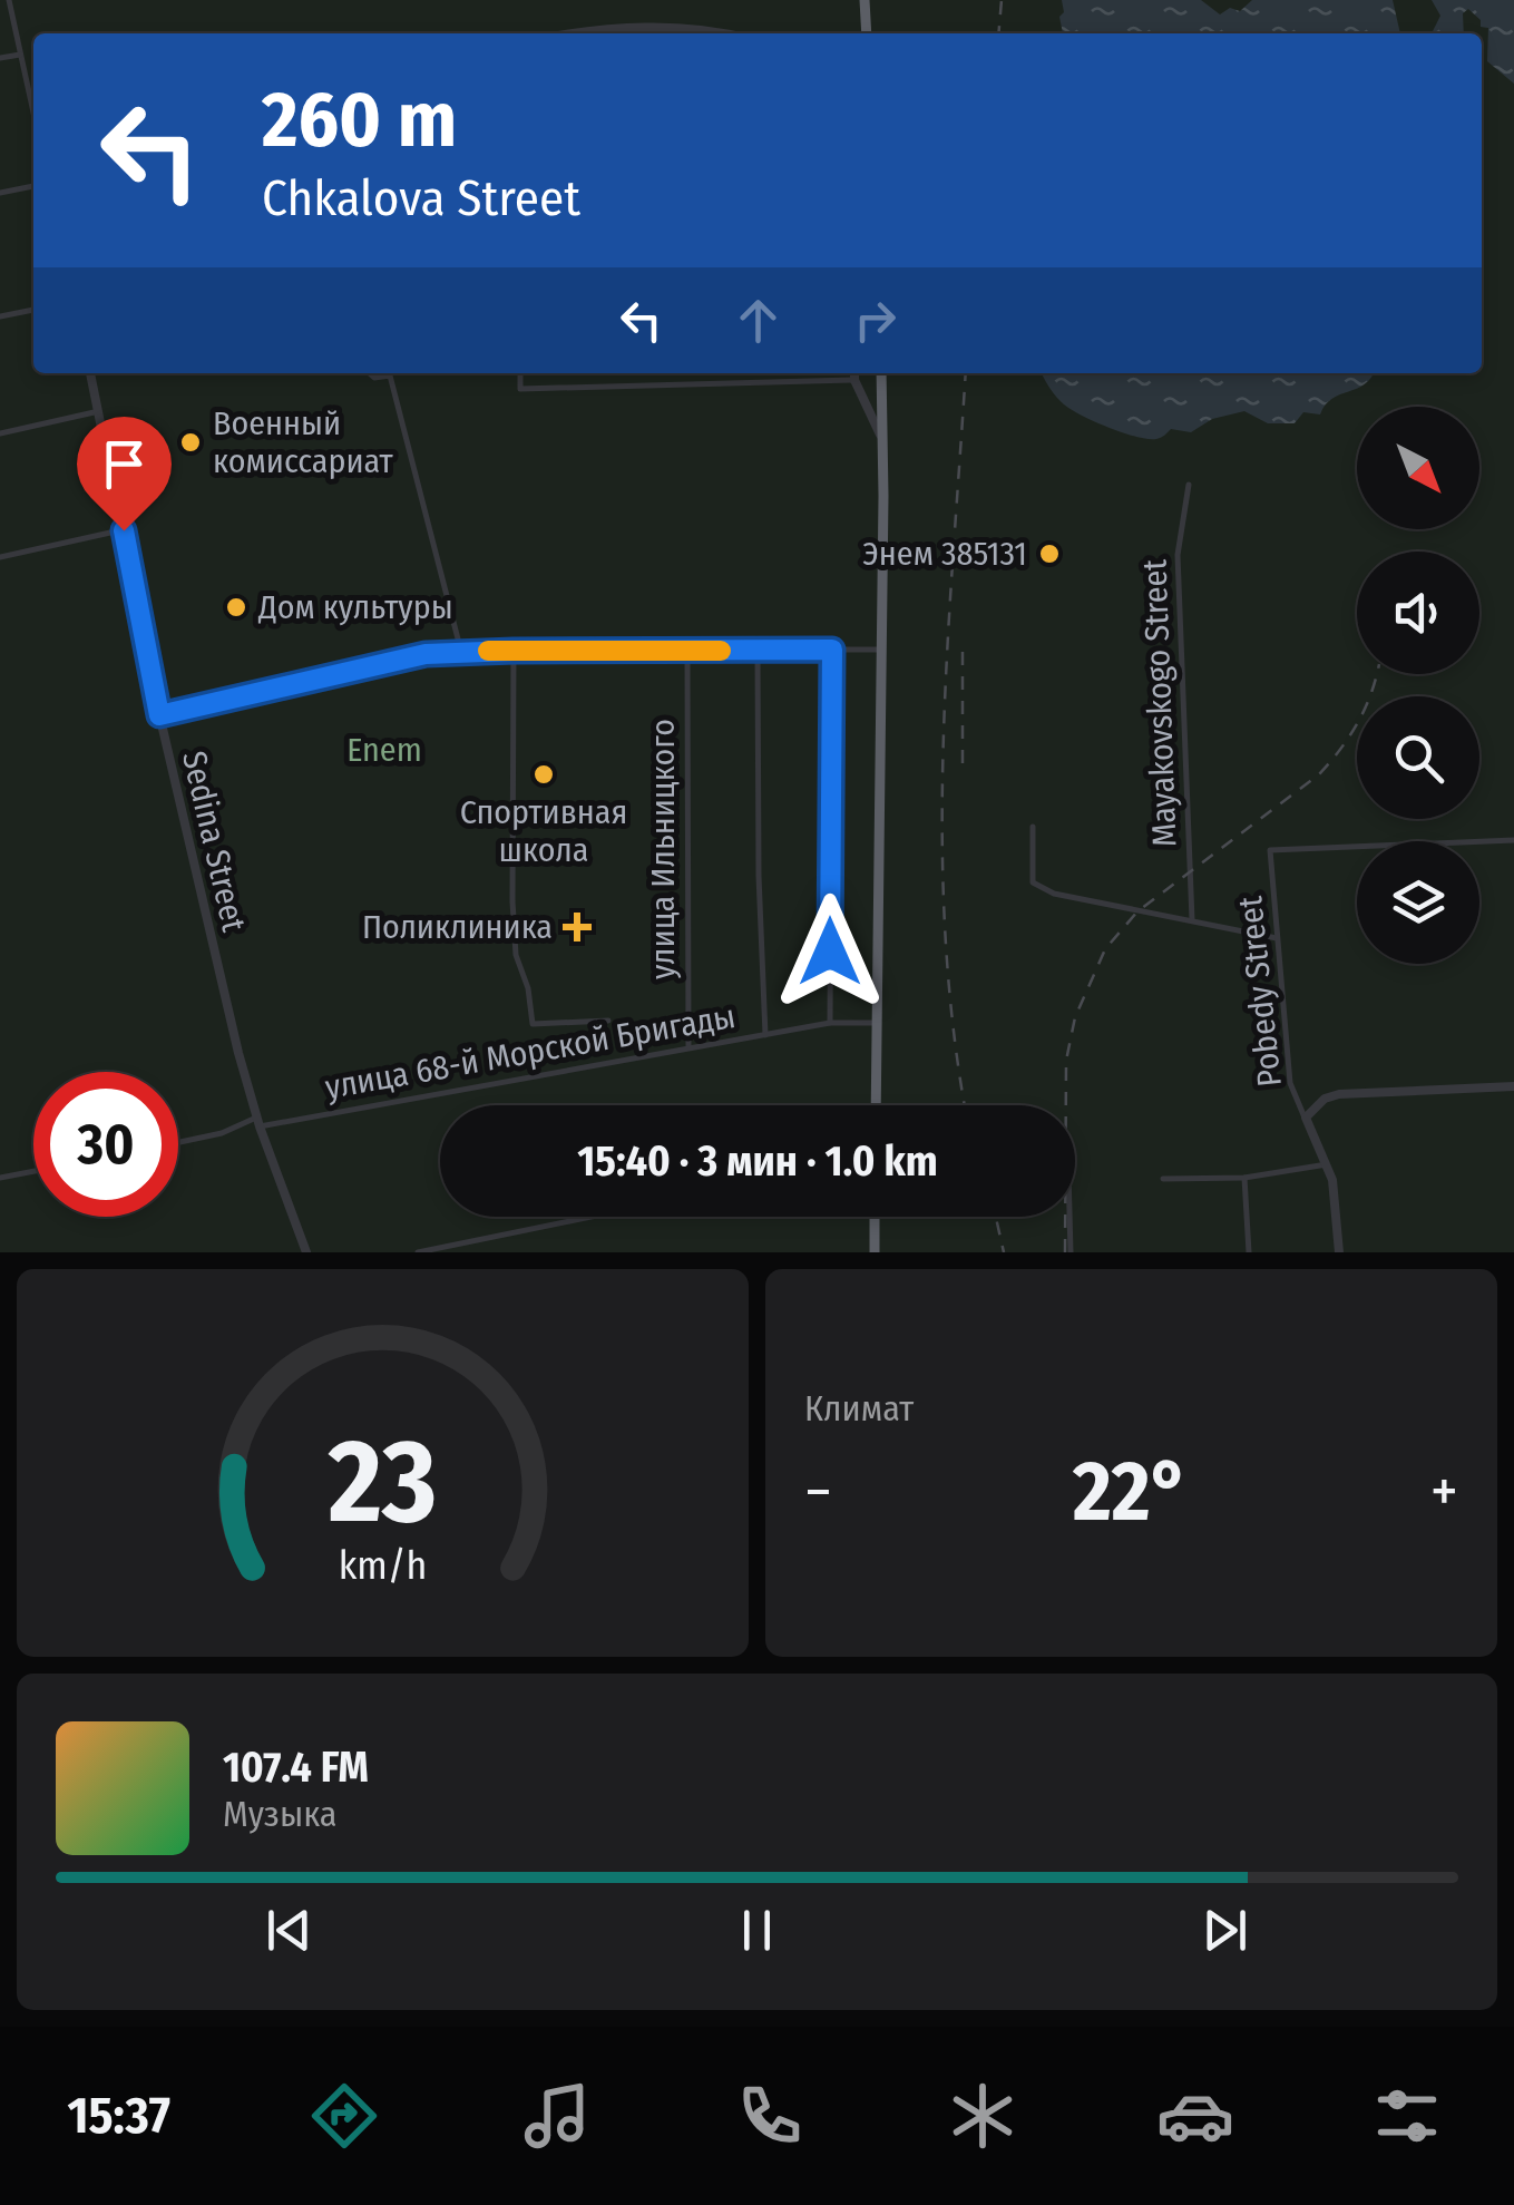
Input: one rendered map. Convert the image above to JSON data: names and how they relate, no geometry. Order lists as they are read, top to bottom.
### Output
{
  "streets": {
    "street": [
      "Mayakovskogo Street",
      "Sedina Street",
      "улица Ильницкого",
      "Pobedy Street",
      "улица 68-й Морской Бригады"
    ]
  },
  "crossings": [
    ["Sedina Street", "улица 68-й Морской Бригады"],
    ["улица Ильницкого", "улица 68-й Морской Бригады"]
  ],
  "parks": ["Enem"],
  "places": {
    "other": [
      "Военный комиссариат",
      "Энем 385131",
      "Дом культуры",
      "Спортивная школа"
    ],
    "health": ["Поликлиника"]
  },
  "north": "bottom right",
  "page": {
    "turn": ["260 m", "Chkalova Street"],
    "limit": "30",
    "trip": "15:40 · 3 мин · 1.0 km",
    "tile": "Климат",
    "heat": ["−", "22°", "+"],
    "song": ["107.4 FM", "Музыка"],
    "tabs": "15:37",
    "gauge": ["23", "km/h"]
  }
}
